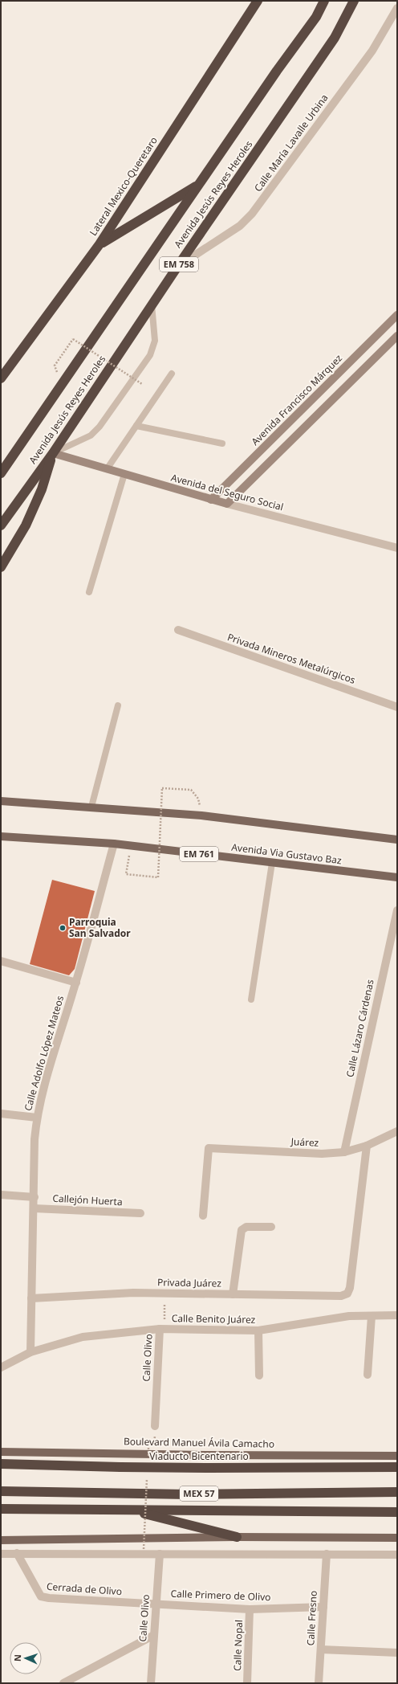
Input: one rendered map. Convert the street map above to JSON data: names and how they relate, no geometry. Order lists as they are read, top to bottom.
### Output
{
  "streets": {
    "highway": [
      "Lateral Mexico-Queretaro",
      "Avenida Jesús Reyes Heroles",
      "EM 758",
      "Viaducto Bicentenario",
      "MEX 57"
    ],
    "main road": ["EM 761", "Avenida Via Gustavo Baz", "Boulevard Manuel Ávila Camacho"],
    "street": [
      "Calle María Lavalle Urbina",
      "Avenida Francisco Márquez",
      "Avenida del Seguro Social",
      "Privada Mineros Metalúrgicos",
      "Calle Lázaro Cárdenas",
      "Calle Adolfo López Mateos",
      "Juárez",
      "Callejón Huerta",
      "Privada Juárez",
      "Calle Benito Juárez",
      "Calle Olivo",
      "Cerrada de Olivo",
      "Calle Primero de Olivo",
      "Calle Fresno",
      "Calle Nopal"
    ]
  },
  "crossings": [
    ["Calle María Lavalle Urbina", "Avenida Jesús Reyes Heroles"],
    ["Avenida Jesús Reyes Heroles", "Avenida del Seguro Social"],
    ["Avenida Francisco Márquez", "Avenida del Seguro Social"],
    ["Avenida Via Gustavo Baz", "Calle Adolfo López Mateos"],
    ["Calle Lázaro Cárdenas", "Juárez"],
    ["Calle Adolfo López Mateos", "Callejón Huerta"],
    ["Calle Adolfo López Mateos", "Privada Juárez"],
    ["Calle Adolfo López Mateos", "Calle Benito Juárez"],
    ["Juárez", "Privada Juárez"],
    ["Calle Benito Juárez", "Calle Olivo"],
    ["Calle Olivo", "Cerrada de Olivo"],
    ["Calle Olivo", "Calle Primero de Olivo"],
    ["Cerrada de Olivo", "Calle Primero de Olivo"],
    ["Calle Primero de Olivo", "Calle Fresno"],
    ["Calle Primero de Olivo", "Calle Nopal"]
  ],
  "places": ["Parroquia San Salvador"],
  "north": "left"
}
